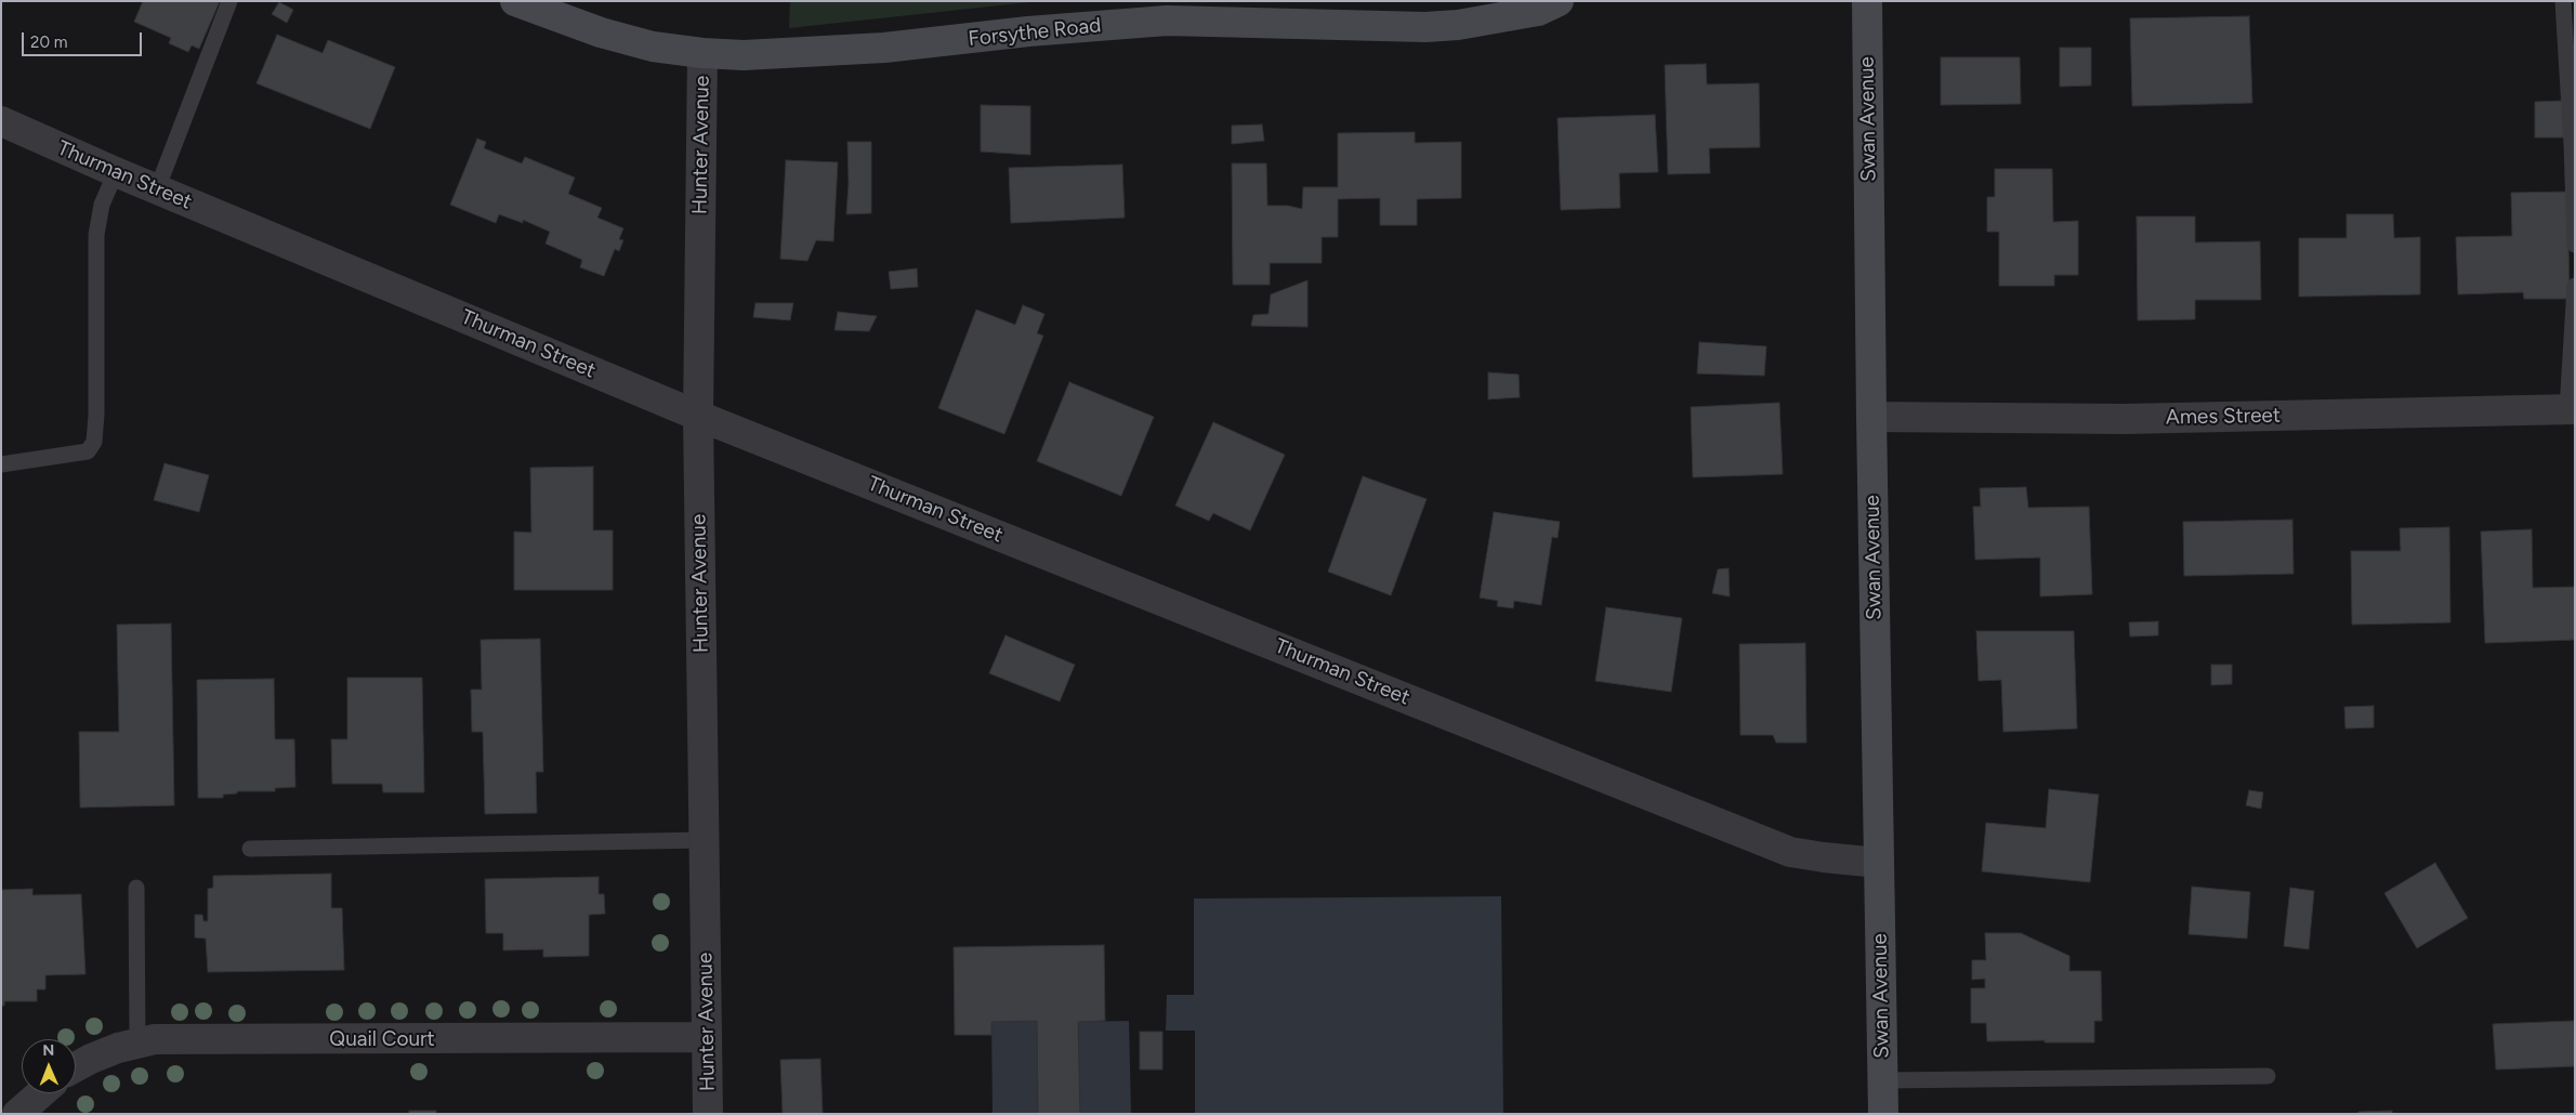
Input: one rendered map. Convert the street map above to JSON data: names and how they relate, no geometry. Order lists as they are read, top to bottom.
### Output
{
  "streets": {
    "street": [
      "Forsythe Road",
      "Swan Avenue",
      "Hunter Avenue",
      "Thurman Street",
      "Ames Street",
      "Quail Court"
    ]
  },
  "crossings": [
    ["Forsythe Road", "Hunter Avenue"],
    ["Swan Avenue", "Thurman Street"],
    ["Swan Avenue", "Ames Street"],
    ["Hunter Avenue", "Thurman Street"],
    ["Hunter Avenue", "Quail Court"]
  ],
  "scale_bar": "20 m",
  "north": "top"
}
